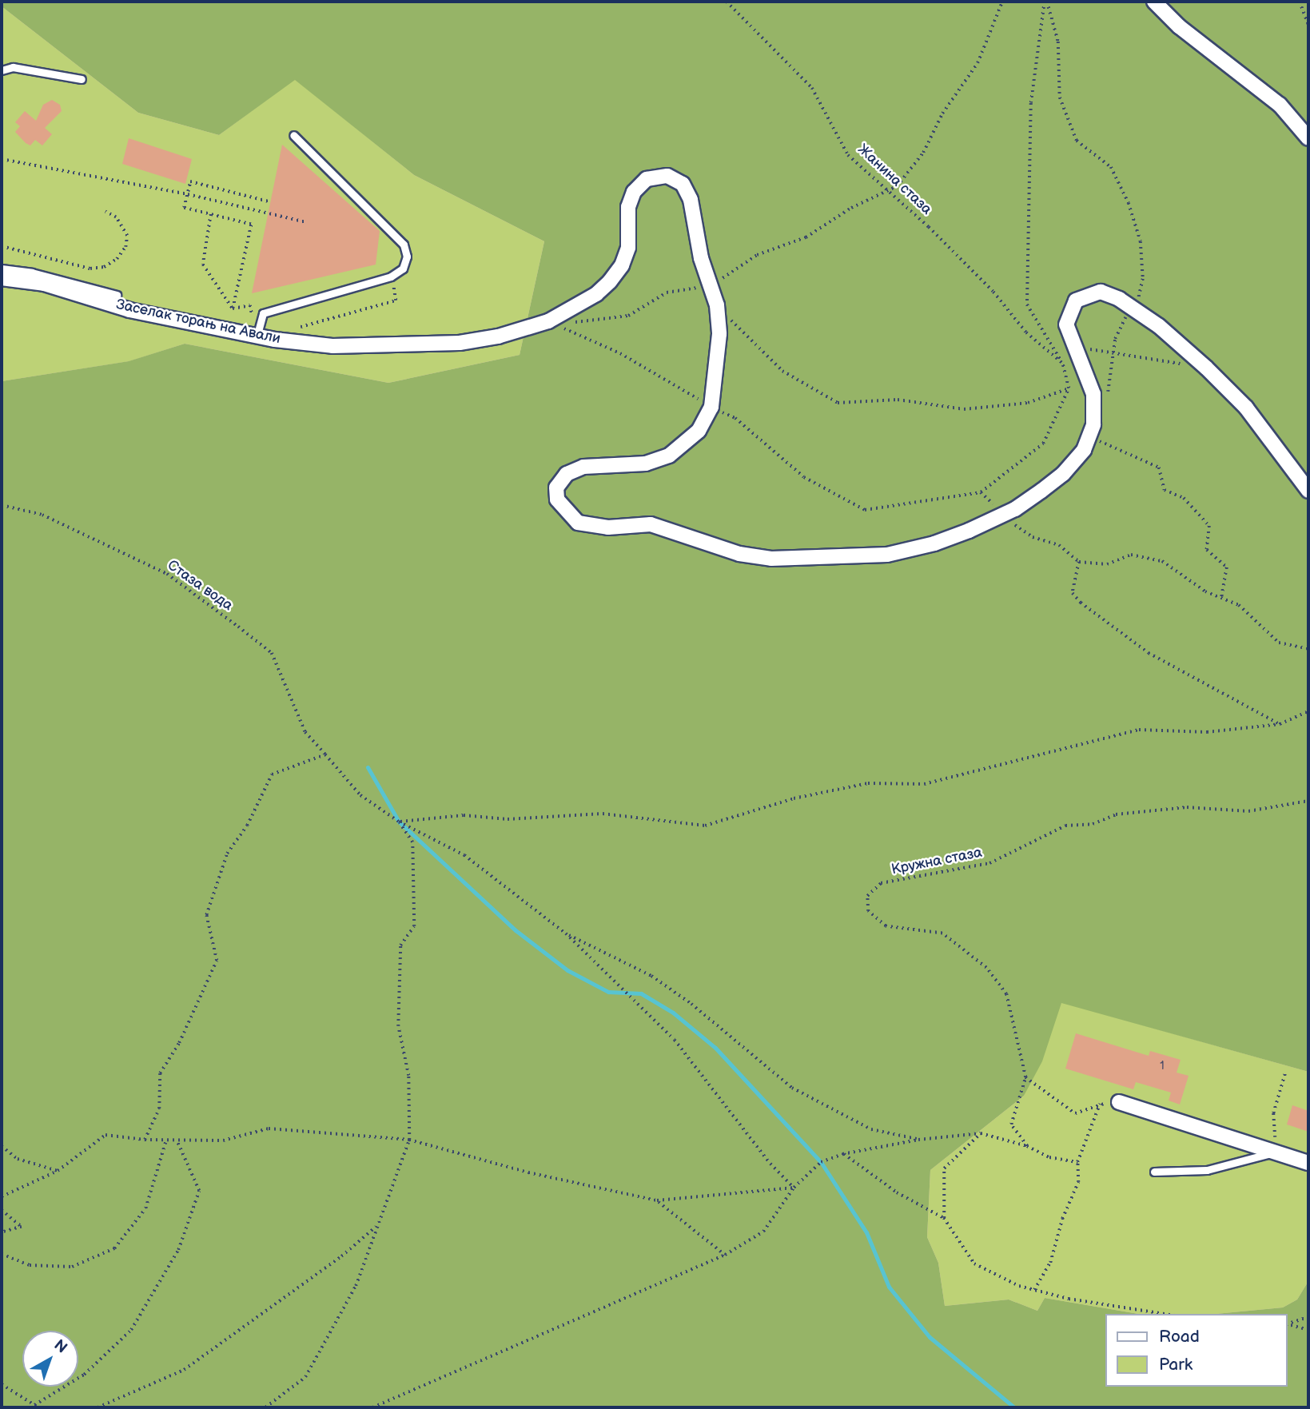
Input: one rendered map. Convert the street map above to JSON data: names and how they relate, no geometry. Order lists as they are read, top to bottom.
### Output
{
  "streets": {
    "street": ["Заселак торањ на Авали"],
    "path": ["Жанина стаза", "Стаза вода", "Кружна стаза"]
  },
  "house_numbers": ["1"],
  "legend": ["Road", "Park"],
  "north": "top right"
}
